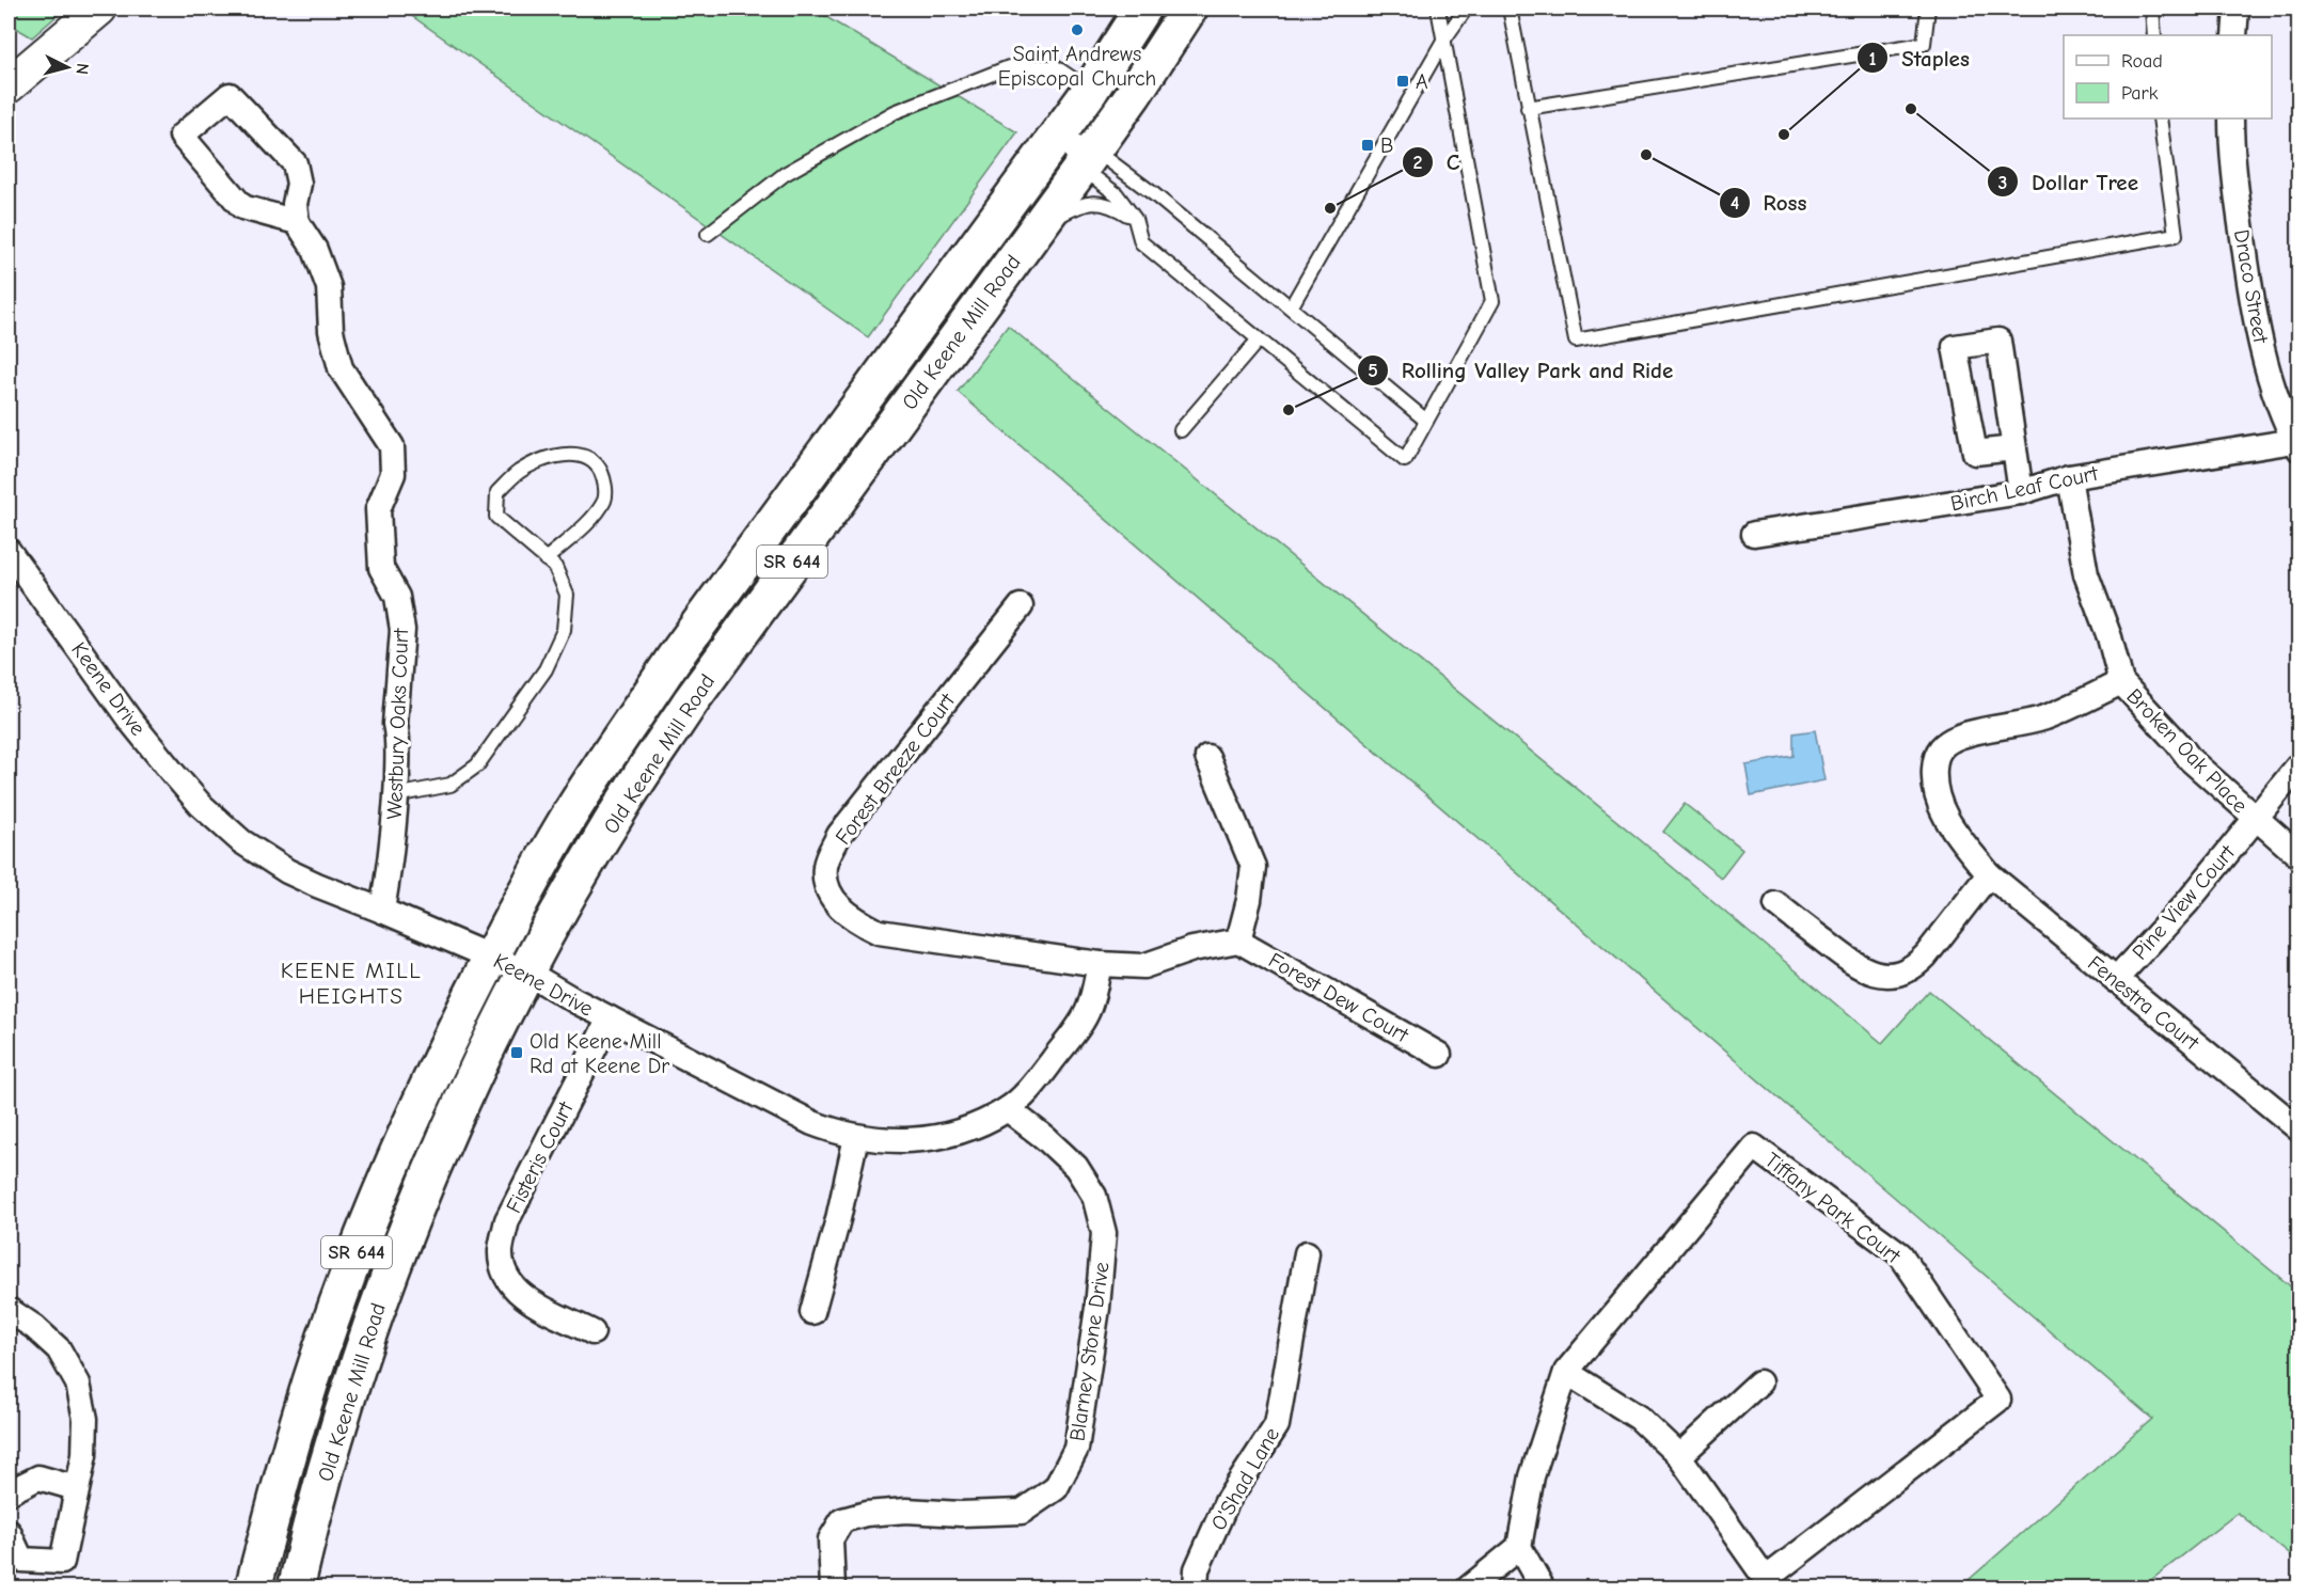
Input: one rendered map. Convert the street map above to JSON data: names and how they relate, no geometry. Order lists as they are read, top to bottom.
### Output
{
  "streets": {
    "main road": ["Old Keene Mill Road", "SR 644"],
    "street": [
      "Draco Street",
      "Birch Leaf Court",
      "Keene Drive",
      "Westbury Oaks Court",
      "Broken Oak Place",
      "Forest Breeze Court",
      "Pine View Court",
      "Forest Dew Court",
      "Fenestra Court",
      "Fisteris Court",
      "Tiffany Park Court",
      "Blarney Stone Drive",
      "O'Shad Lane"
    ]
  },
  "crossings": [
    ["Draco Street", "Birch Leaf Court"],
    ["Old Keene Mill Road", "Keene Drive"],
    ["Birch Leaf Court", "Broken Oak Place"],
    ["Keene Drive", "Westbury Oaks Court"],
    ["Keene Drive", "Forest Breeze Court"],
    ["Keene Drive", "Fisteris Court"],
    ["Keene Drive", "Blarney Stone Drive"],
    ["Broken Oak Place", "Pine View Court"],
    ["Broken Oak Place", "Fenestra Court"],
    ["Pine View Court", "Fenestra Court"]
  ],
  "districts": ["KEENE MILL HEIGHTS"],
  "places": {
    "other": [
      "Saint Andrews Episcopal Church",
      "Dollar Tree",
      "Staples",
      "Ross",
      "C",
      "Rolling Valley Park and Ride"
    ],
    "transit": ["A", "B", "Old Keene Mill Rd at Keene Dr"]
  },
  "legend": ["Road", "Park"],
  "north": "right"
}
